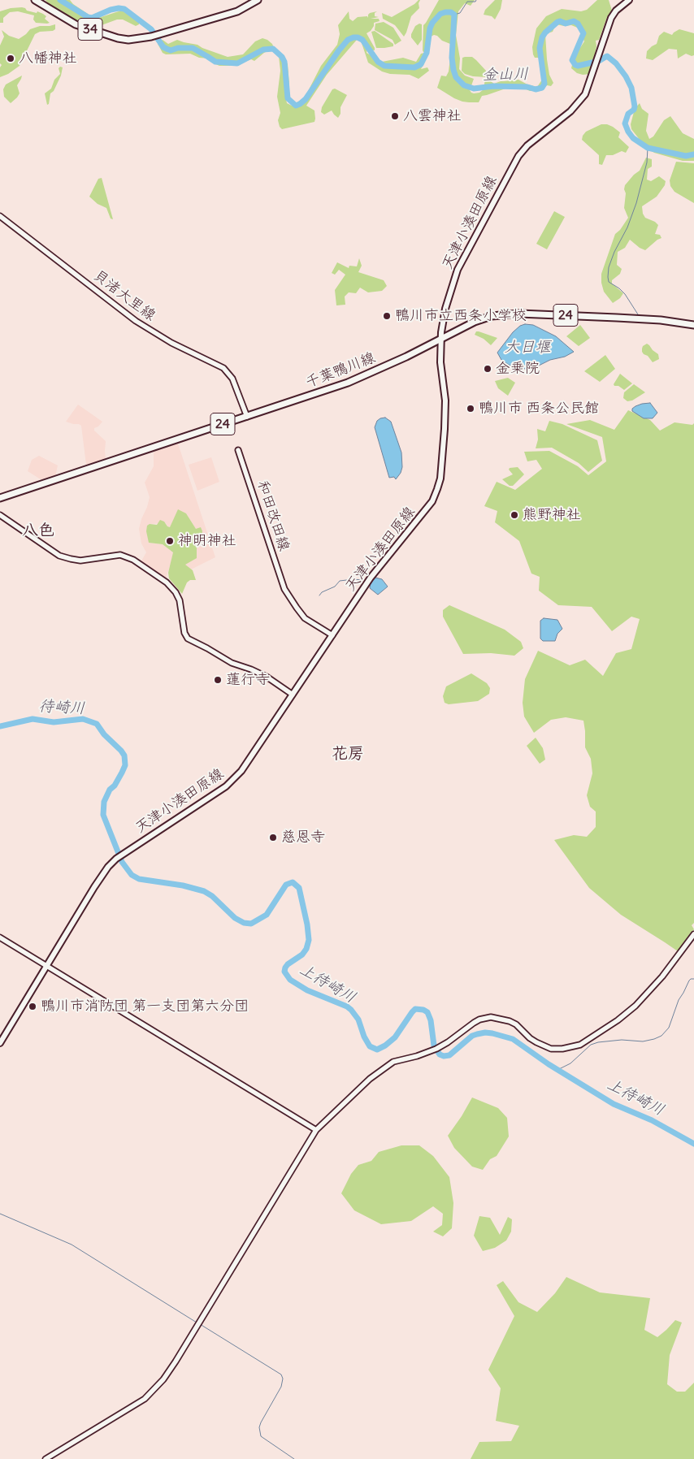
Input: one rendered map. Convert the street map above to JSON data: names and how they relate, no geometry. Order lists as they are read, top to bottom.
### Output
{
  "streets": {
    "main road": [
      "34",
      "天津小湊田原線",
      "24",
      "千葉鴨川線"
    ],
    "street": ["貝渚大里線", "和田改田線"]
  },
  "crossings": [
    ["天津小湊田原線", "千葉鴨川線"],
    ["天津小湊田原線", "和田改田線"],
    ["貝渚大里線", "千葉鴨川線"]
  ],
  "districts": ["八色", "花房"],
  "water": [
    "金山川",
    "大日堰",
    "待崎川",
    "上待崎川"
  ],
  "places": [
    "八幡神社",
    "八雲神社",
    "鴨川市立西条小学校",
    "金乗院",
    "鴨川市 西条公民館",
    "熊野神社",
    "神明神社",
    "蓮行寺",
    "慈恩寺",
    "鴨川市消防団 第一支団第六分団"
  ]
}
